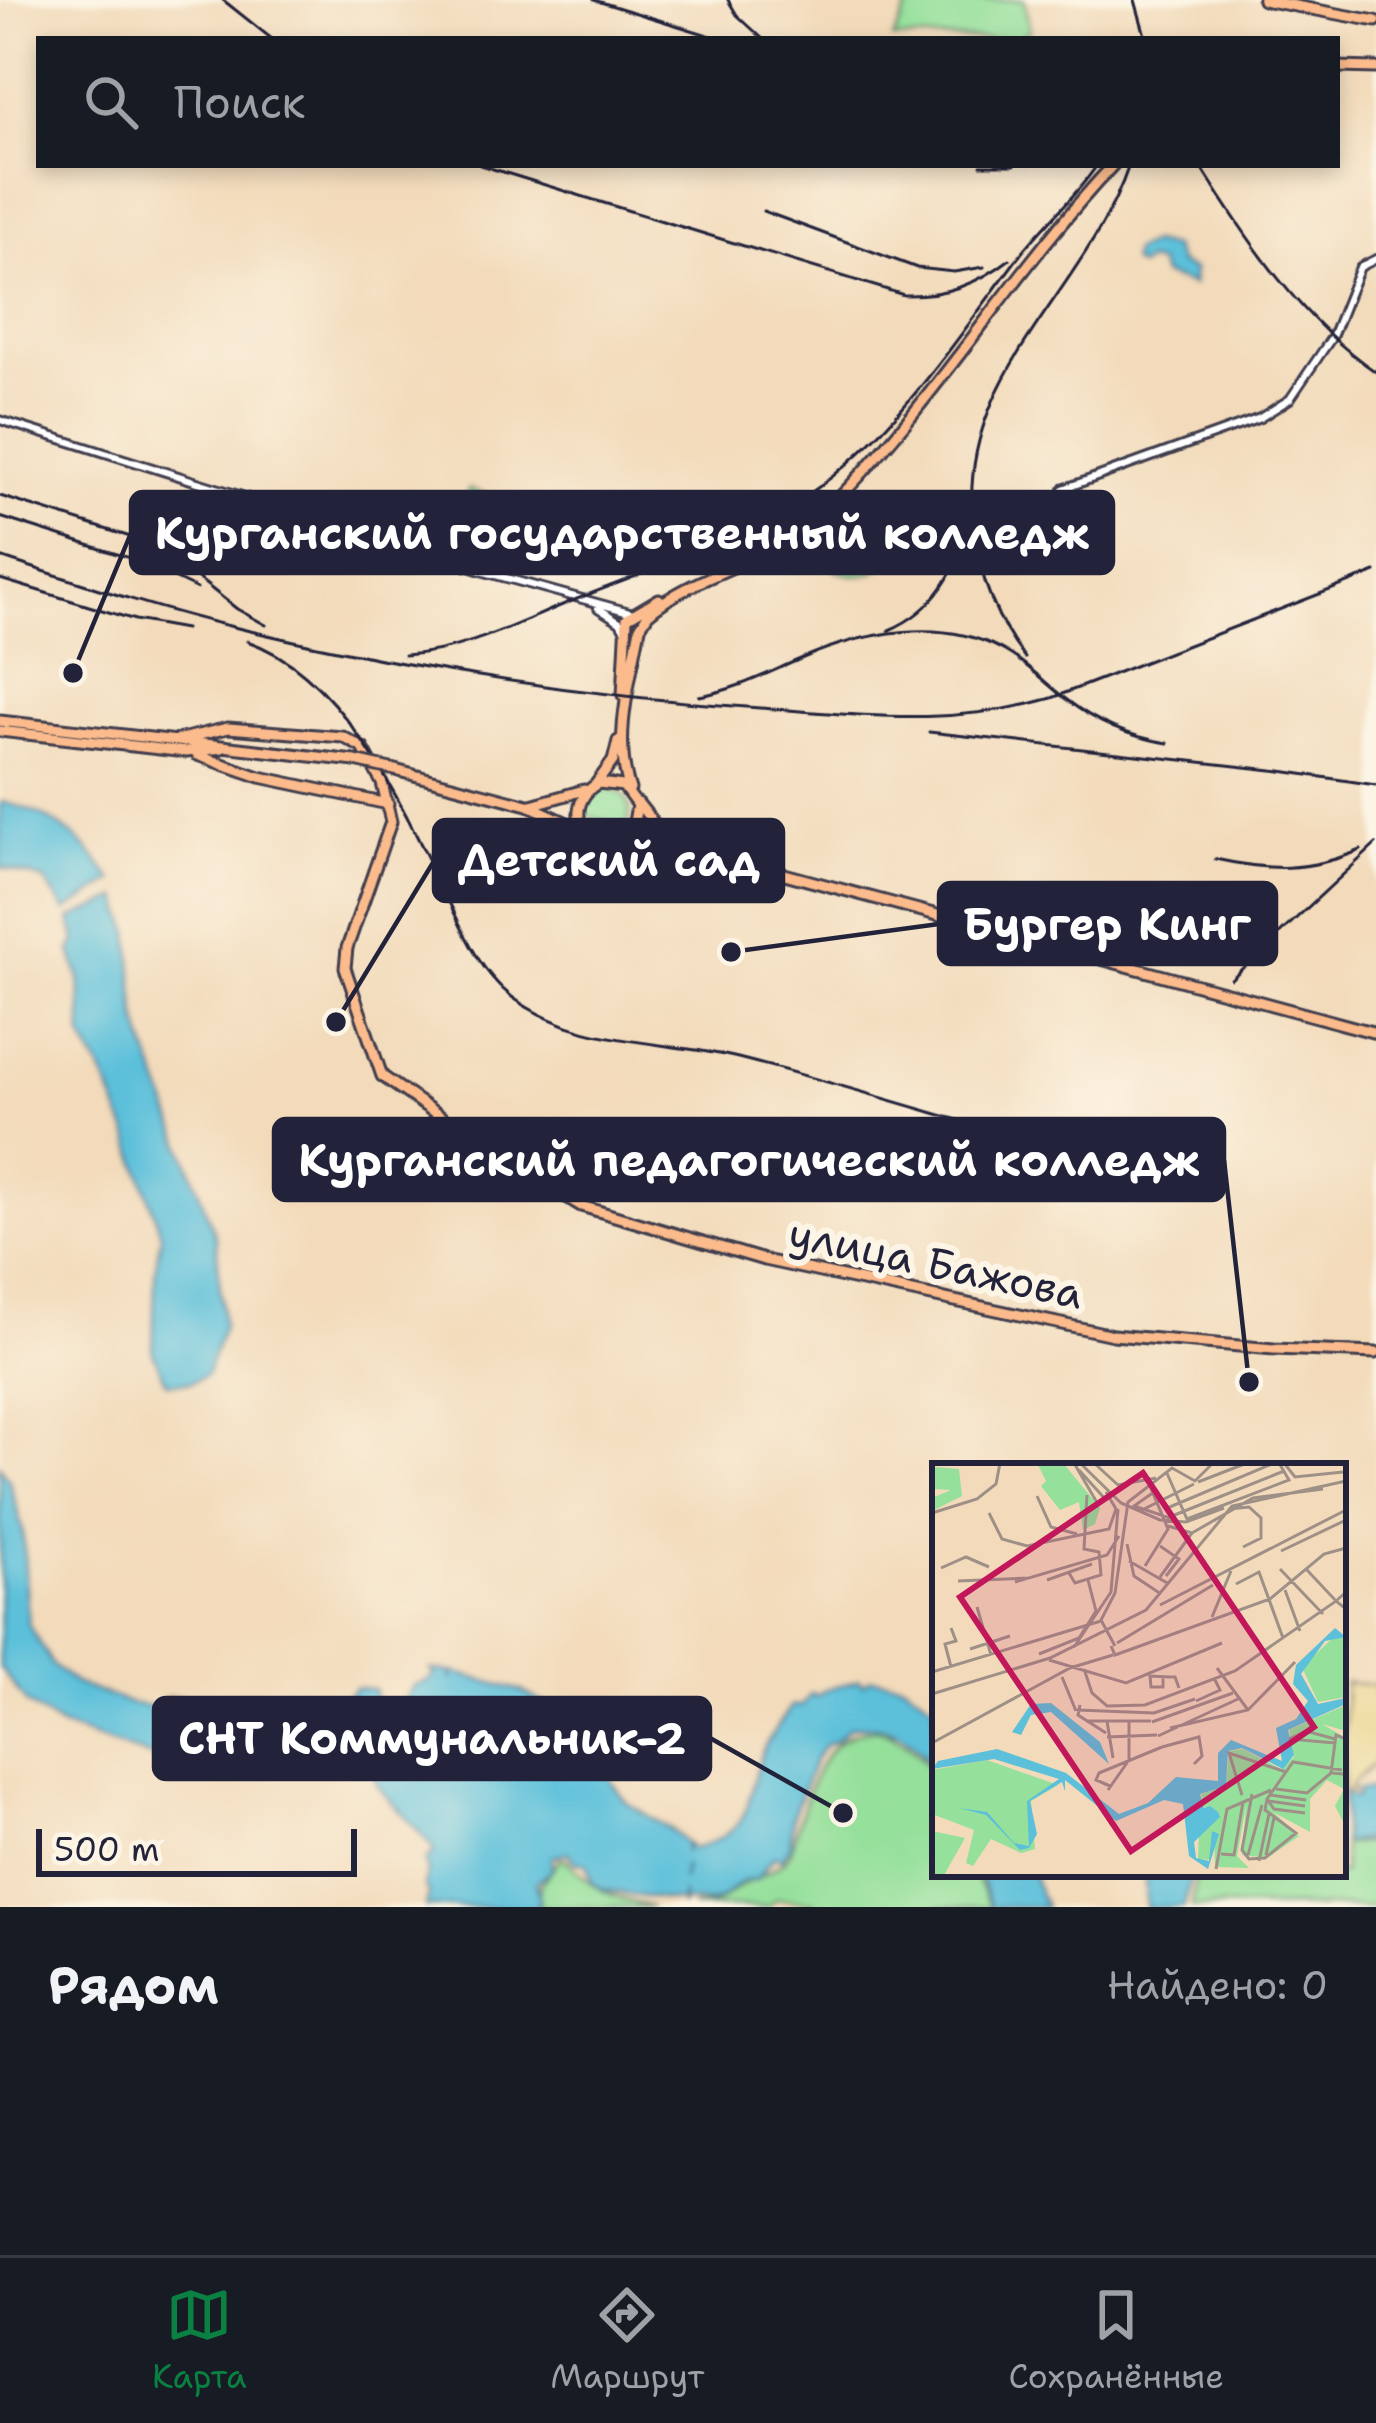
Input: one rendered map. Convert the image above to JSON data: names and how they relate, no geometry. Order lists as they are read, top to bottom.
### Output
{
  "streets": {
    "main road": ["улица Бажова"]
  },
  "places": [
    "Курганский государственный колледж",
    "Бургер Кинг",
    "Детский сад",
    "Курганский педагогический колледж",
    "СНТ Коммунальник-2"
  ],
  "scale_bar": "500 m",
  "page": {
    "search": "Поиск",
    "scale": "500 m",
    "heading": ["Рядом", "Найдено: 0"],
    "nav": ["Карта", "Маршрут", "Сохранённые"]
  }
}
